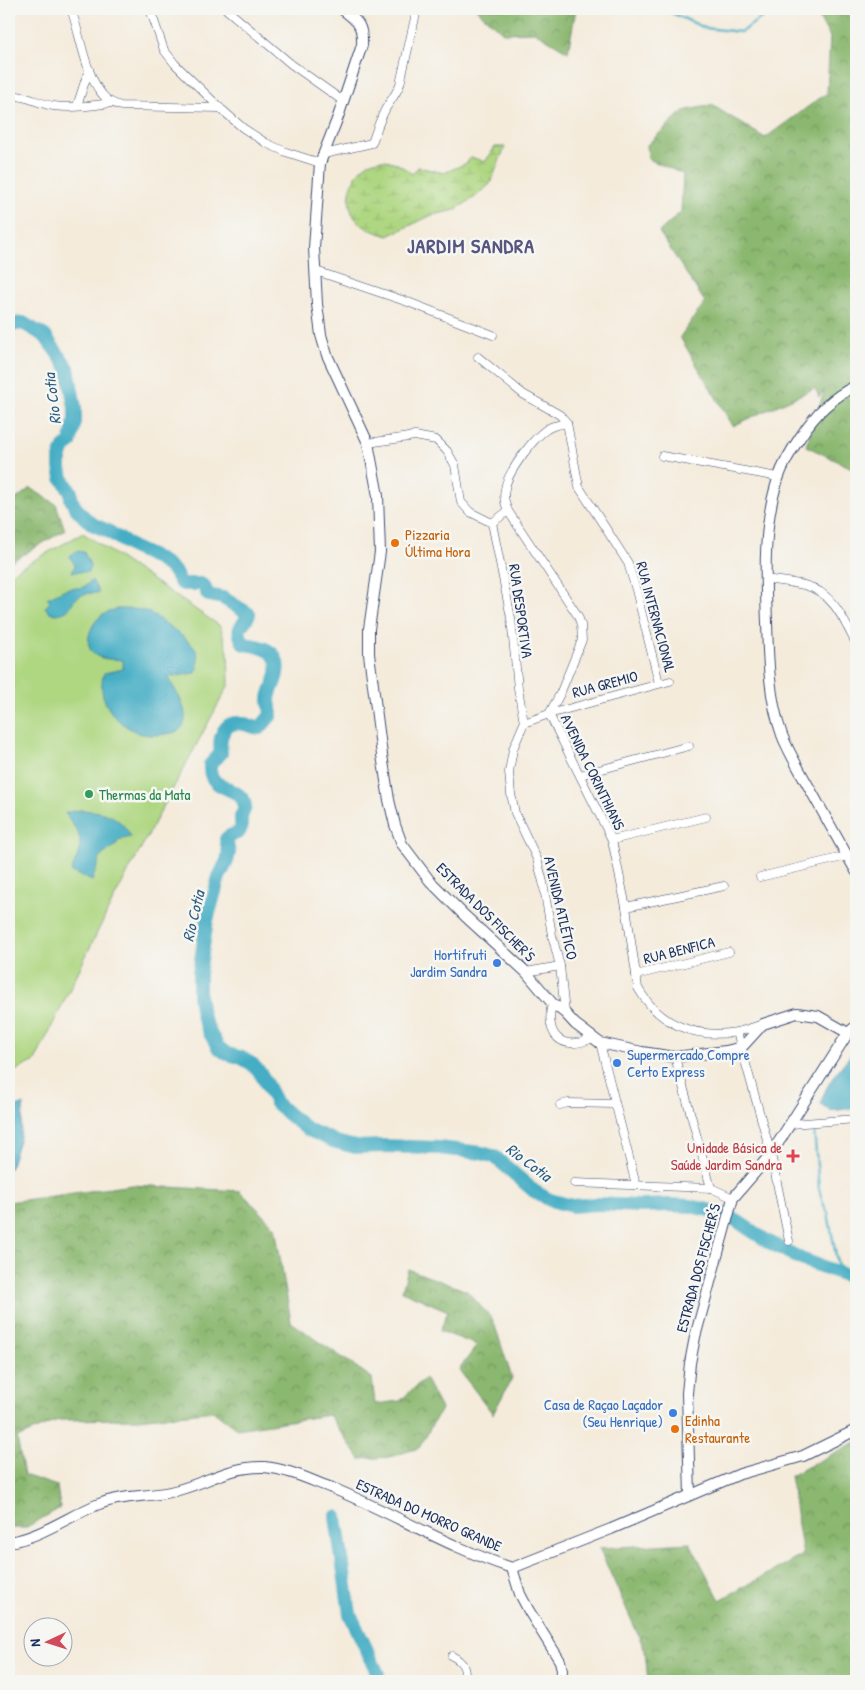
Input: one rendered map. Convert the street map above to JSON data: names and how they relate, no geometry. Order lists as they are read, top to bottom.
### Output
{
  "streets": {
    "street": [
      "RUA DESPORTIVA",
      "RUA INTERNACIONAL",
      "RUA GREMIO",
      "AVENIDA CORINTHIANS",
      "AVENIDA ATLÉTICO",
      "ESTRADA DOS FISCHER'S",
      "RUA BENFICA",
      "ESTRADA DO MORRO GRANDE"
    ]
  },
  "crossings": [
    ["RUA DESPORTIVA", "AVENIDA ATLÉTICO"],
    ["RUA INTERNACIONAL", "RUA GREMIO"],
    ["RUA GREMIO", "AVENIDA CORINTHIANS"],
    ["AVENIDA CORINTHIANS", "ESTRADA DOS FISCHER'S"],
    ["AVENIDA CORINTHIANS", "RUA BENFICA"],
    ["AVENIDA ATLÉTICO", "ESTRADA DOS FISCHER'S"],
    ["ESTRADA DOS FISCHER'S", "ESTRADA DO MORRO GRANDE"]
  ],
  "districts": ["JARDIM SANDRA"],
  "water": ["Rio Cotia"],
  "places": {
    "other": [
      "Pizzaria Última Hora",
      "Thermas da Mata",
      "Hortifruti Jardim Sandra",
      "Supermercado Compre Certo Express",
      "Casa de Raçao Laçador (Seu Henrique)",
      "Edinha Restaurante"
    ],
    "health": ["Unidade Básica de Saúde Jardim Sandra"]
  },
  "north": "left"
}
